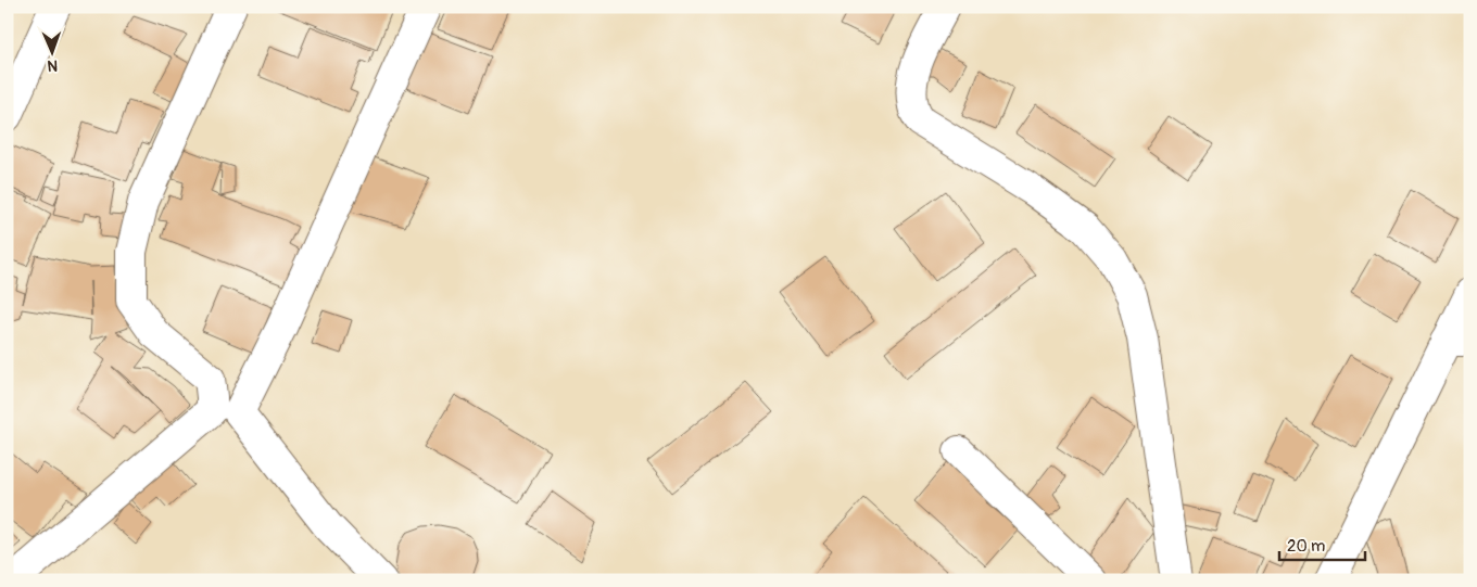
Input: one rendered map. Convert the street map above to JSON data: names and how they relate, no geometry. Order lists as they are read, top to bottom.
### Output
{
  "scale_bar": "20 m",
  "north": "bottom"
}
